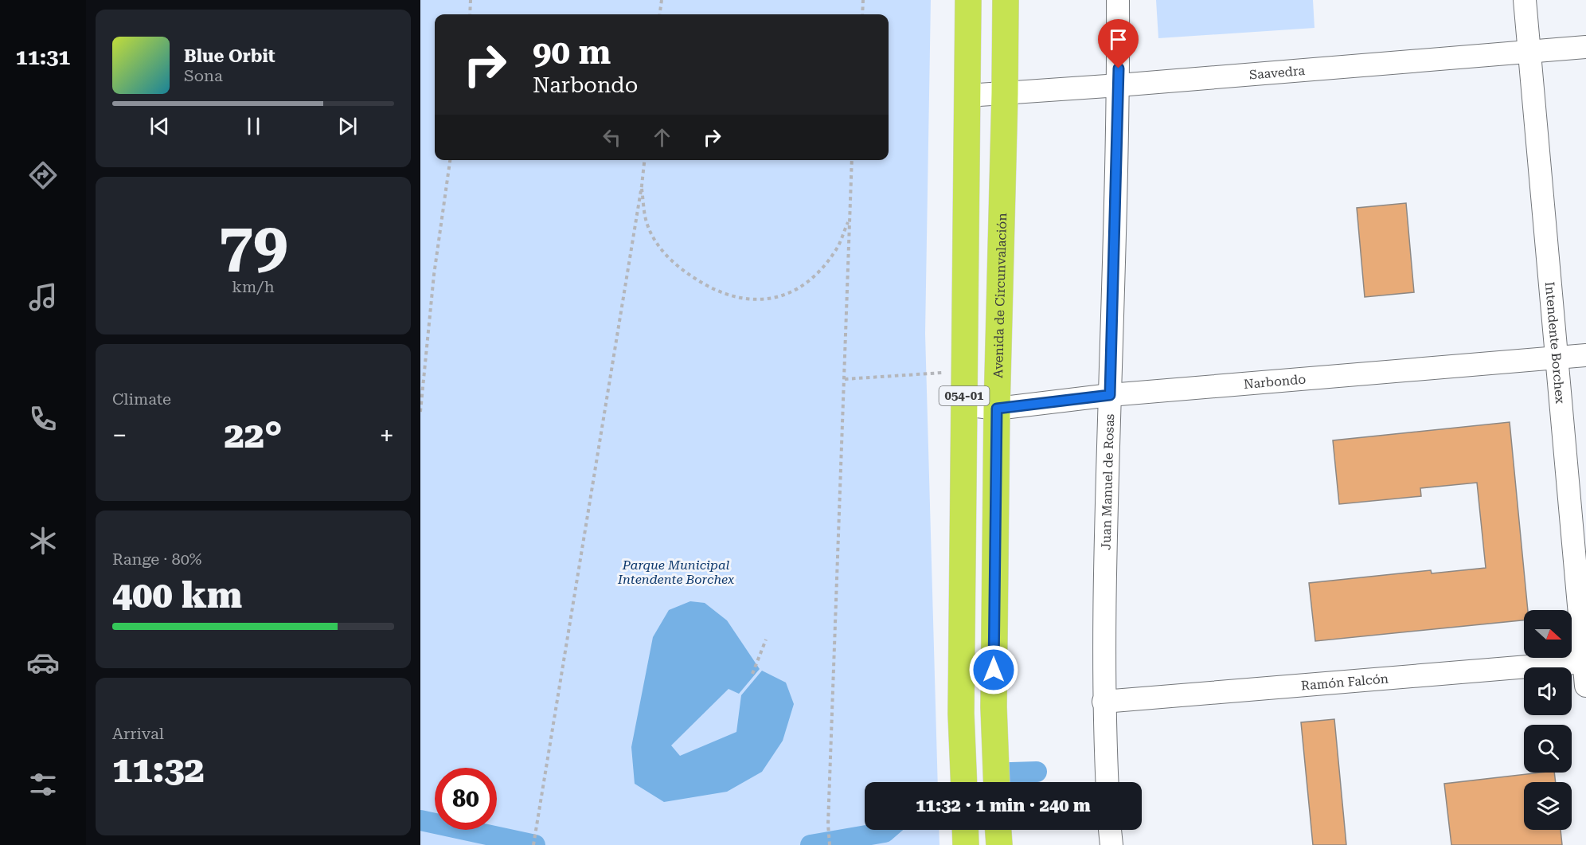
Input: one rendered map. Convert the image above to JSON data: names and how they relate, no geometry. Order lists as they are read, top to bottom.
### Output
{
  "streets": {
    "highway": ["Avenida de Circunvalación", "054-01"],
    "street": [
      "Saavedra",
      "Intendente Borchex",
      "Narbondo",
      "Juan Manuel de Rosas",
      "Ramón Falcón"
    ]
  },
  "crossings": [
    ["Saavedra", "Avenida de Circunvalación"],
    ["Saavedra", "Intendente Borchex"],
    ["Saavedra", "054-01"],
    ["Saavedra", "Juan Manuel de Rosas"],
    ["Avenida de Circunvalación", "Narbondo"],
    ["Intendente Borchex", "Narbondo"],
    ["Intendente Borchex", "Ramón Falcón"],
    ["Narbondo", "054-01"],
    ["Narbondo", "Juan Manuel de Rosas"],
    ["Juan Manuel de Rosas", "Ramón Falcón"]
  ],
  "parks": ["Parque Municipal Intendente Borchex"],
  "north": "right",
  "page": {
    "tabs": "11:31",
    "turn": ["90 m", "Narbondo"],
    "song": ["Blue Orbit", "Sona"],
    "tile": [
      ["79", "km/h"],
      "Climate",
      ["Range · 80%", "400 km"],
      ["Arrival", "11:32"]
    ],
    "heat": ["−", "22°", "+"],
    "limit": "80",
    "trip": "11:32 · 1 min · 240 m"
  }
}
